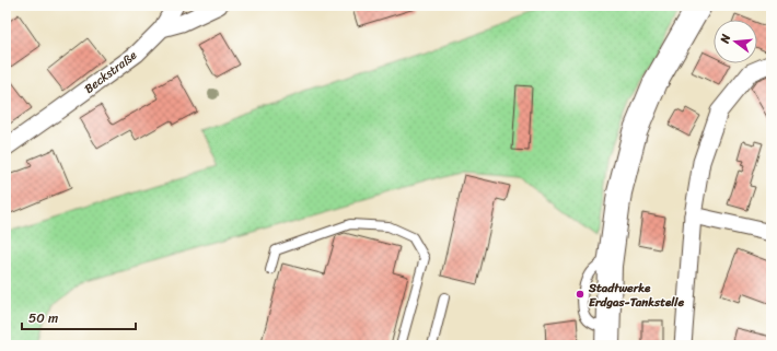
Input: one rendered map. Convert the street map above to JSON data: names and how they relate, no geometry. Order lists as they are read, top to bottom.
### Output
{
  "streets": {
    "street": ["Beckstraße"]
  },
  "places": ["Stadtwerke Erdgas-Tankstelle"],
  "scale_bar": "50 m",
  "north": "left"
}
